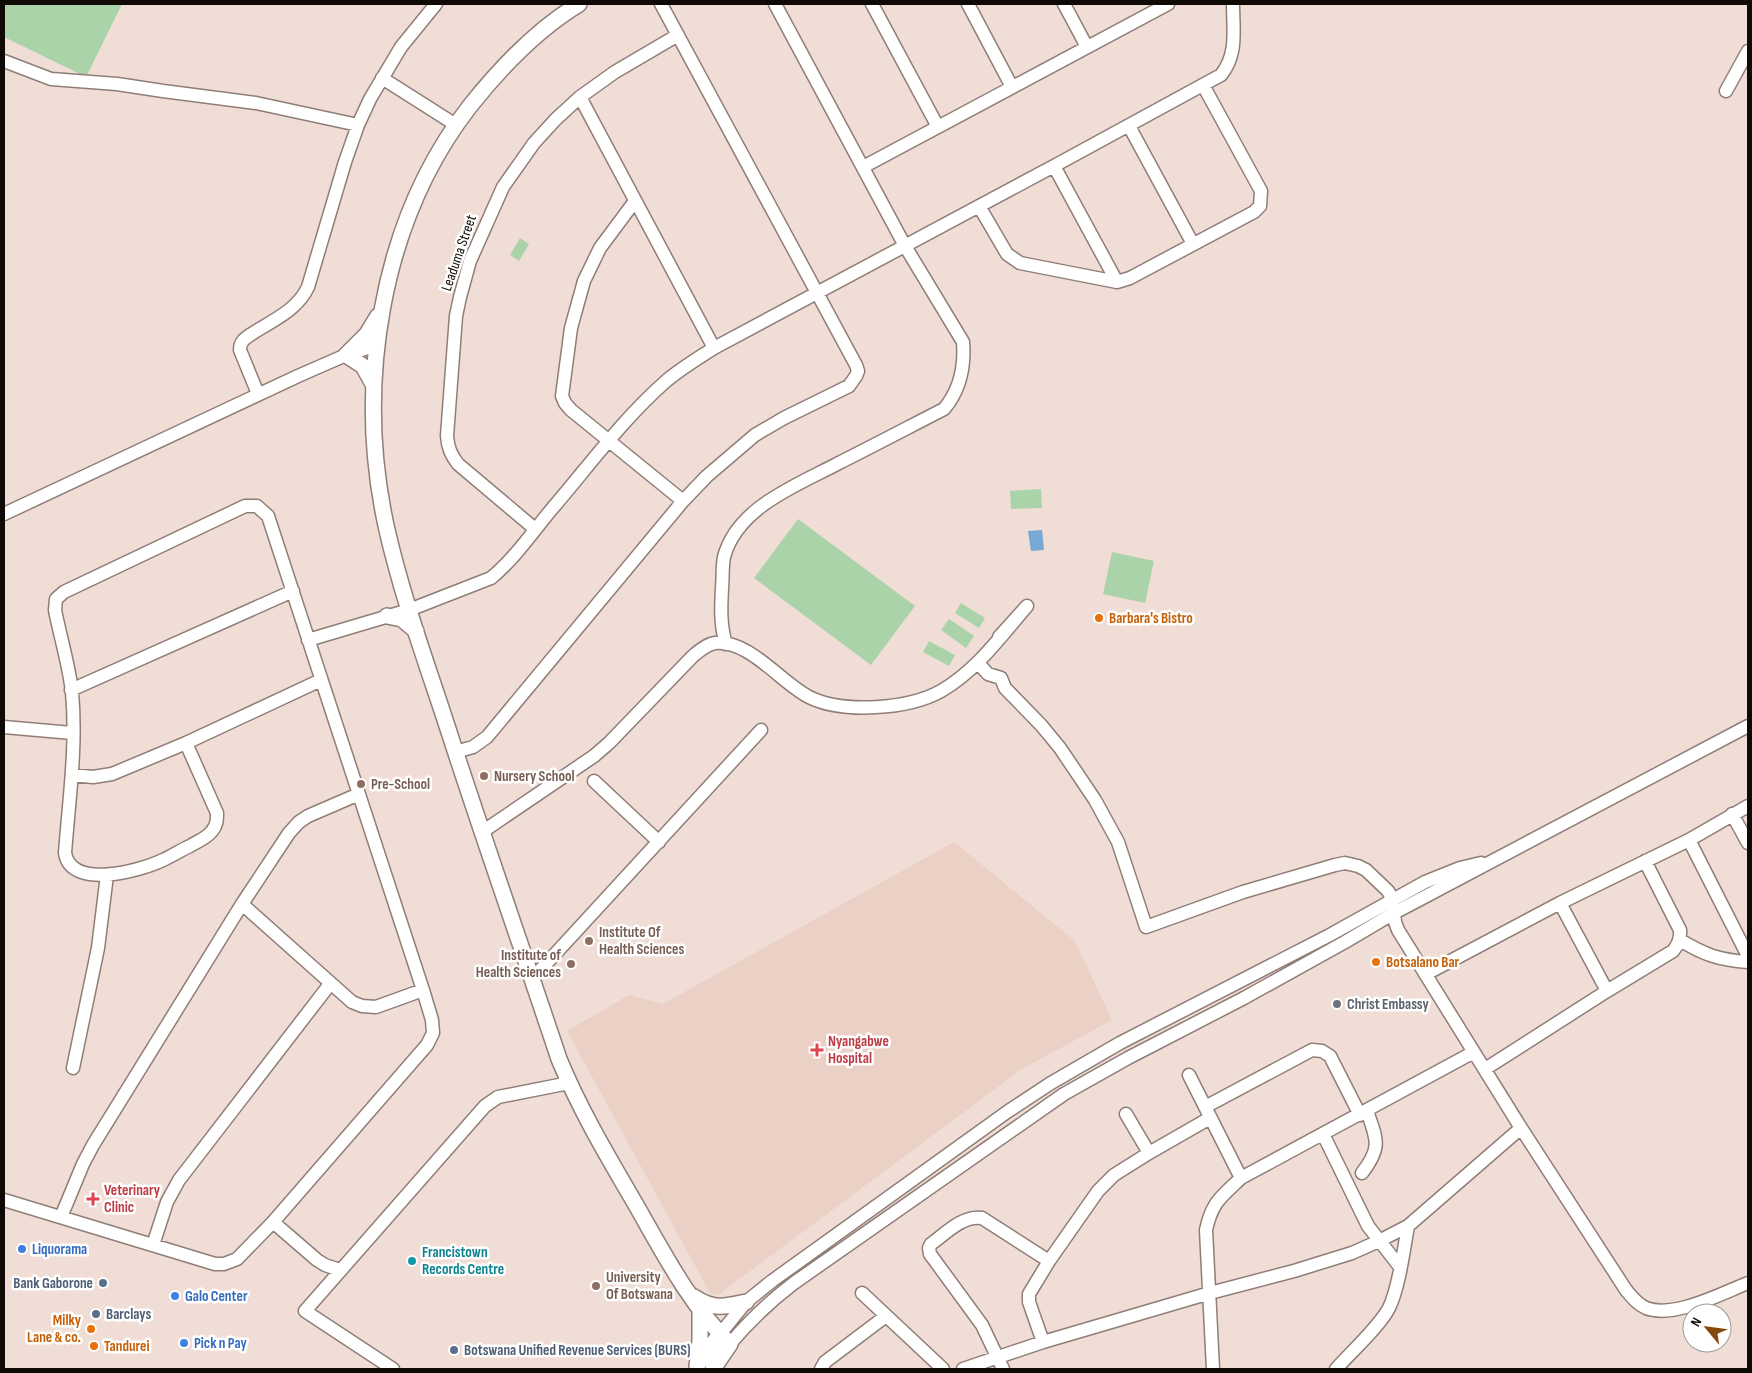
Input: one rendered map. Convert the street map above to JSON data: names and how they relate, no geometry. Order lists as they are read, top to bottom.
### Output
{
  "streets": {
    "street": ["Leaduma Street"]
  },
  "places": {
    "other": [
      "Barbara's Bistro",
      "Nursery School",
      "Pre-School",
      "Institute Of Health Sciences",
      "Botsalano Bar",
      "Institute of Health Sciences",
      "Christ Embassy",
      "Liquorama",
      "Francistown Records Centre",
      "Bank Gaborone",
      "University Of Botswana",
      "Galo Center",
      "Barclays",
      "Milky Lane & co.",
      "Pick n Pay",
      "Tandurei",
      "Botswana Unified Revenue Services (BURS)"
    ],
    "health": ["Nyangabwe Hospital", "Veterinary Clinic"]
  },
  "north": "top left"
}
